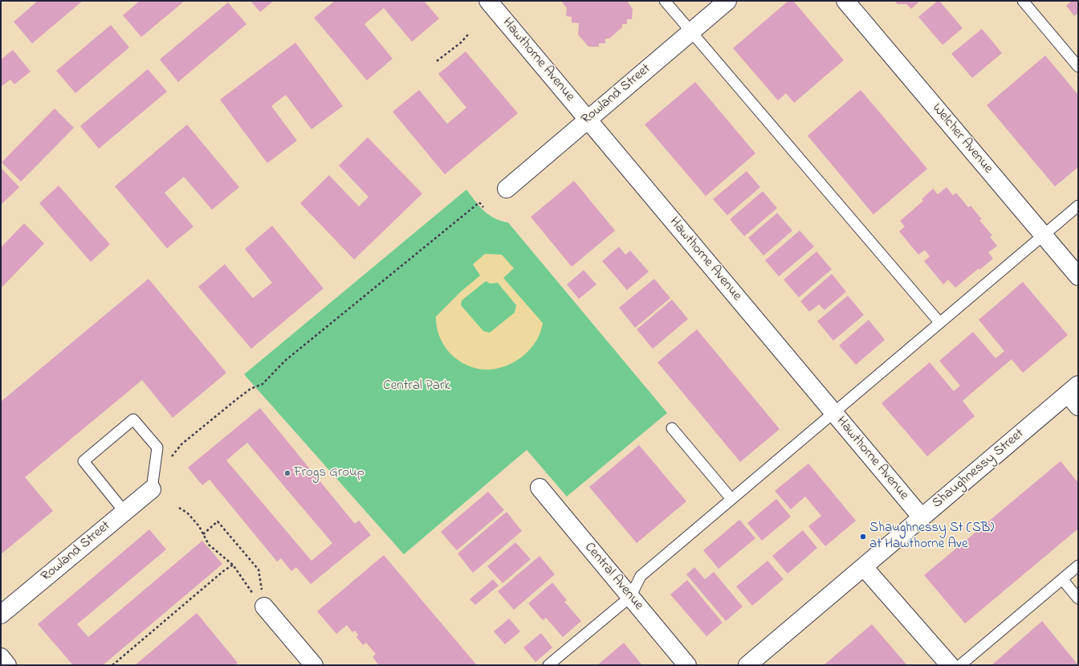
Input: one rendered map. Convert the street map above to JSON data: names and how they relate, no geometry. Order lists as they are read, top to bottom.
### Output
{
  "streets": {
    "street": [
      "Hawthorne Avenue",
      "Rowland Street",
      "Welcher Avenue",
      "Shaughnessy Street",
      "Central Avenue"
    ]
  },
  "crossings": [
    ["Hawthorne Avenue", "Rowland Street"],
    ["Hawthorne Avenue", "Shaughnessy Street"]
  ],
  "parks": ["Central Park"],
  "places": ["Frogs Group", "Shaughnessy St (SB) at Hawthorne Ave"]
}
